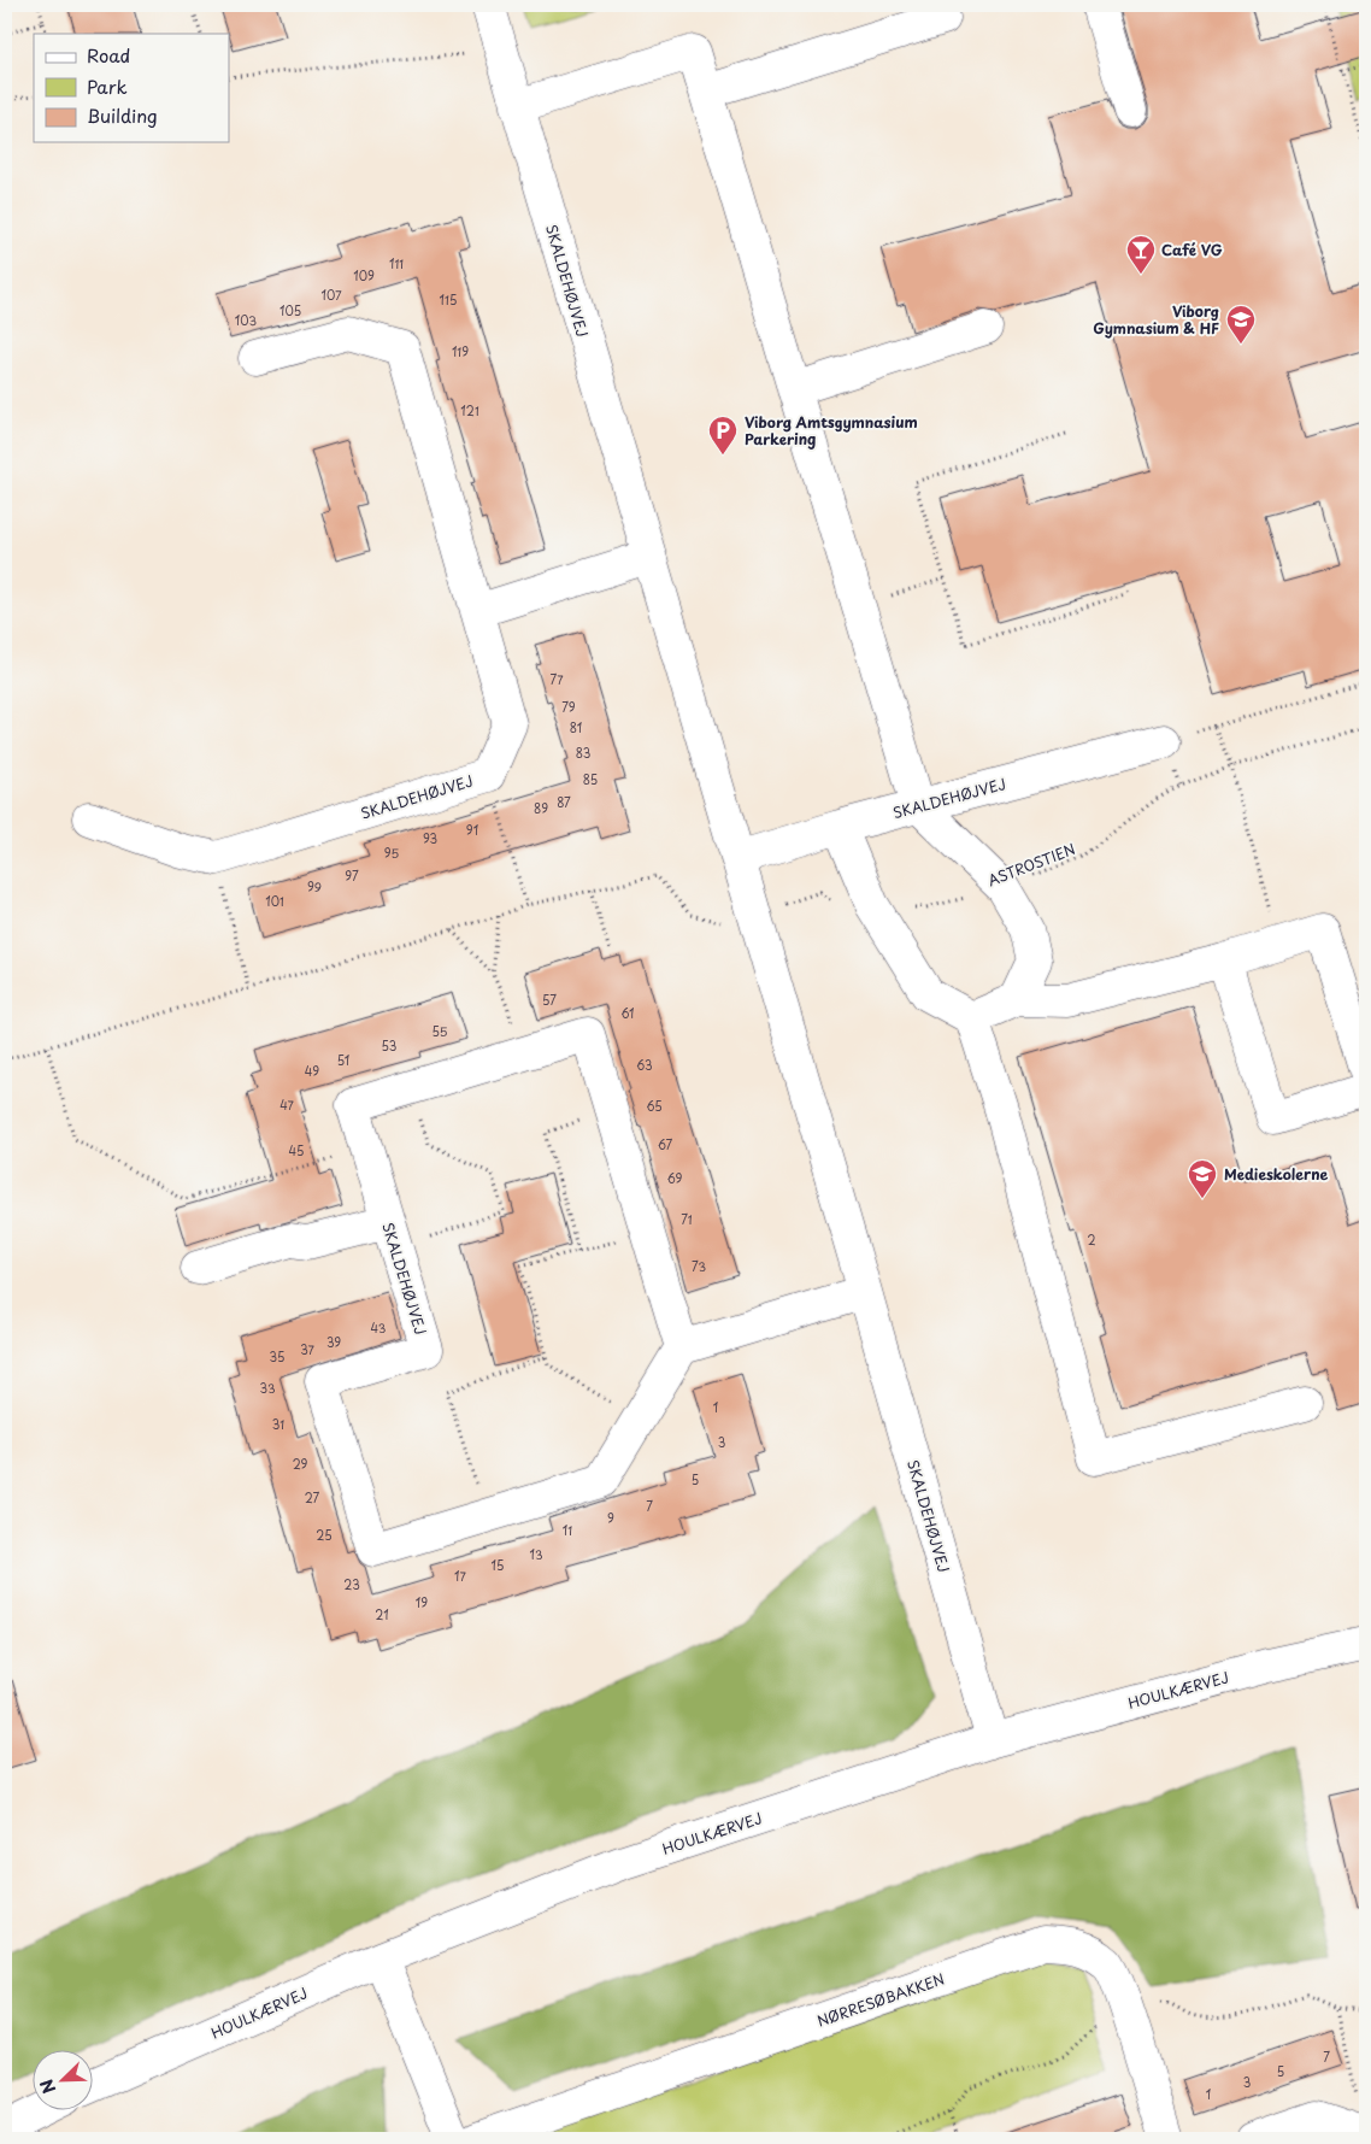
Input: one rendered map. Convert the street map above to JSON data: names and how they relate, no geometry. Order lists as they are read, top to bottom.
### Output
{
  "streets": {
    "street": ["SKALDEHØJVEJ", "HOULKÆRVEJ", "NØRRESØBAKKEN"],
    "path": ["ASTROSTIEN"]
  },
  "crossings": [
    ["SKALDEHØJVEJ", "ASTROSTIEN"],
    ["SKALDEHØJVEJ", "HOULKÆRVEJ"]
  ],
  "places": {
    "bar": ["Café VG"],
    "school or university": ["Viborg Gymnasium & HF", "Medieskolerne"],
    "parking": ["Viborg Amtsgymnasium Parkering"]
  },
  "house_numbers": [
    "111",
    "109",
    "107",
    "115",
    "105",
    "103",
    "119",
    "121",
    "77",
    "79",
    "81",
    "83",
    "85",
    "87",
    "89",
    "91",
    "93",
    "95",
    "97",
    "99",
    "101",
    "57",
    "61",
    "55",
    "53",
    "51",
    "63",
    "49",
    "47",
    "65",
    "67",
    "45",
    "69",
    "71",
    "2",
    "73",
    "43",
    "39",
    "37",
    "35",
    "33",
    "1",
    "31",
    "3",
    "29",
    "5",
    "27",
    "7",
    "9",
    "11",
    "25",
    "13",
    "15",
    "17",
    "23",
    "19",
    "21",
    "7",
    "5",
    "3",
    "1"
  ],
  "legend": ["Road", "Park", "Building"],
  "north": "bottom left"
}
